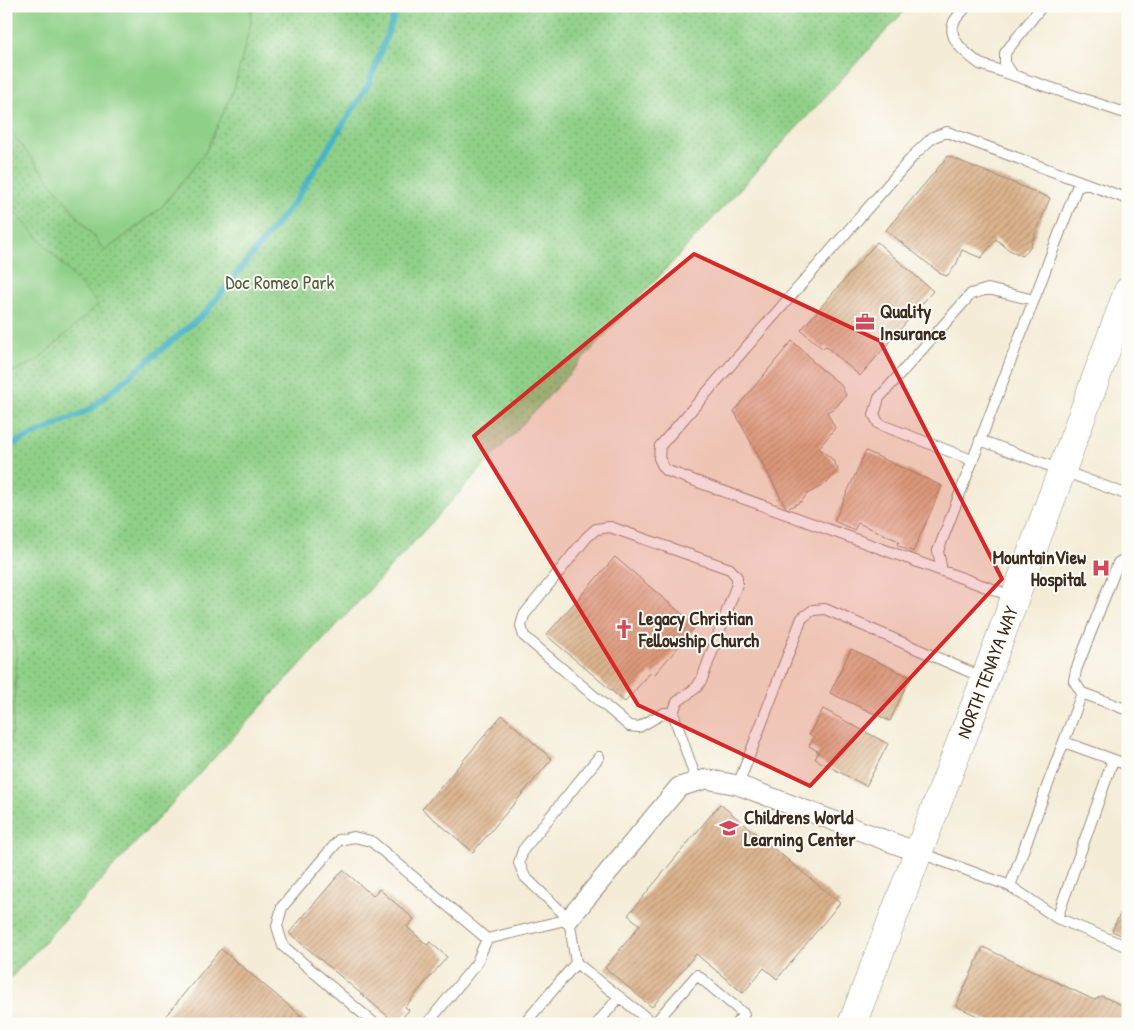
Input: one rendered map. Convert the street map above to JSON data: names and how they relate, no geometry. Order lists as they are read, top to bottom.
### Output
{
  "streets": {
    "main road": ["NORTH TENAYA WAY"]
  },
  "parks": ["Doc Romeo Park"],
  "places": {
    "office": ["Quality Insurance"],
    "hospital": ["MountainView Hospital"],
    "church": ["Legacy Christian Fellowship Church"],
    "school or university": ["Childrens World Learning Center"]
  }
}
